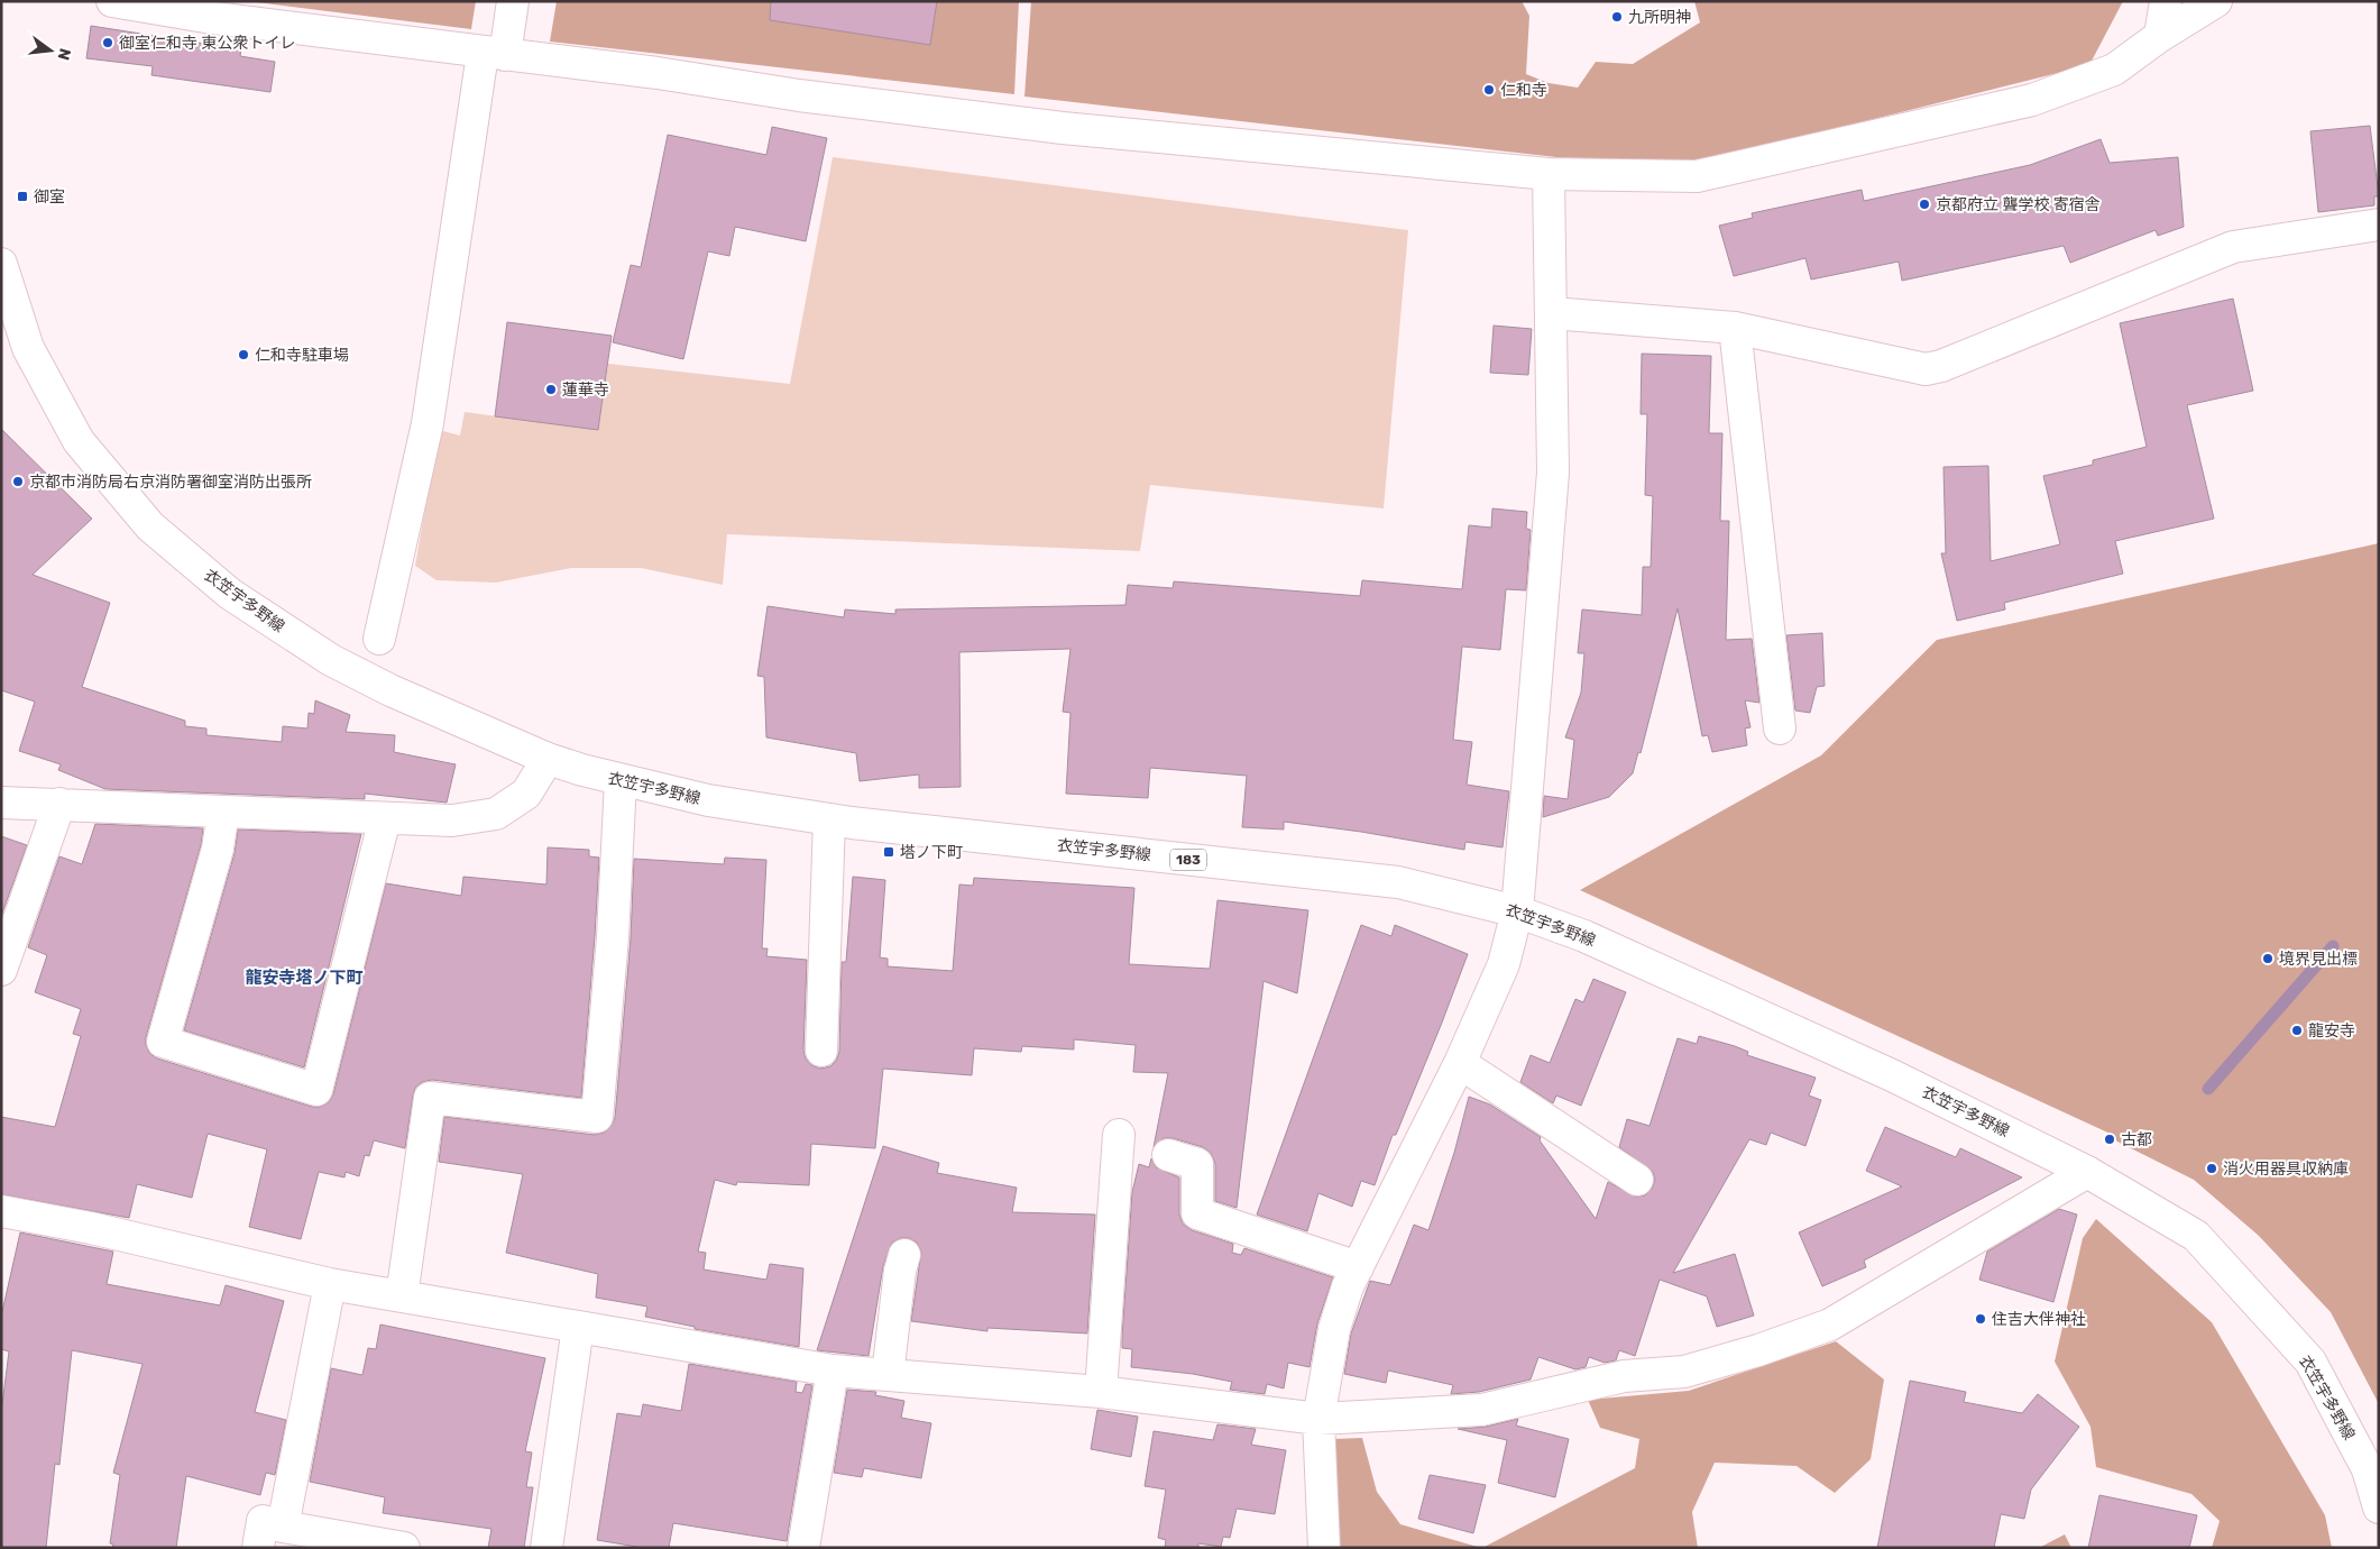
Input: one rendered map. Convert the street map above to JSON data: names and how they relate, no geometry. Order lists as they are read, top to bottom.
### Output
{
  "streets": {
    "street": ["衣笠宇多野線", "183"]
  },
  "districts": ["龍安寺塔ノ下町"],
  "places": {
    "other": [
      "九所明神",
      "御室仁和寺 東公衆トイレ",
      "仁和寺",
      "京都府立 聾学校 寄宿舎",
      "仁和寺駐車場",
      "蓮華寺",
      "京都市消防局右京消防署御室消防出張所",
      "境界見出標",
      "龍安寺",
      "古都",
      "消火用器具収納庫",
      "住吉大伴神社"
    ],
    "transit": ["御室", "塔ノ下町"]
  },
  "north": "right"
}
